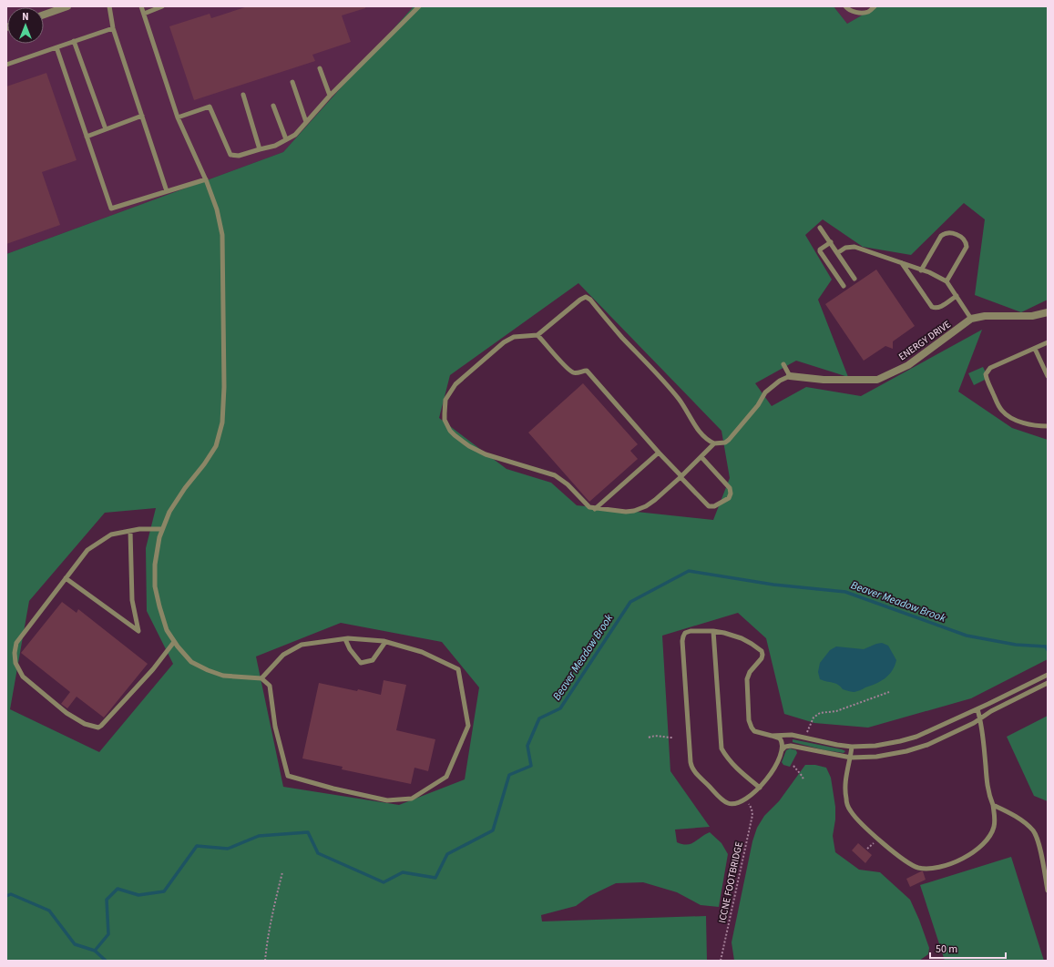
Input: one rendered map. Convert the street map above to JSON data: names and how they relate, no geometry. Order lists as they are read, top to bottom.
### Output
{
  "streets": {
    "street": ["ENERGY DRIVE"],
    "path": ["ICCNE FOOTBRIDGE"]
  },
  "water": ["Beaver Meadow Brook"],
  "scale_bar": "50 m",
  "north": "top"
}
